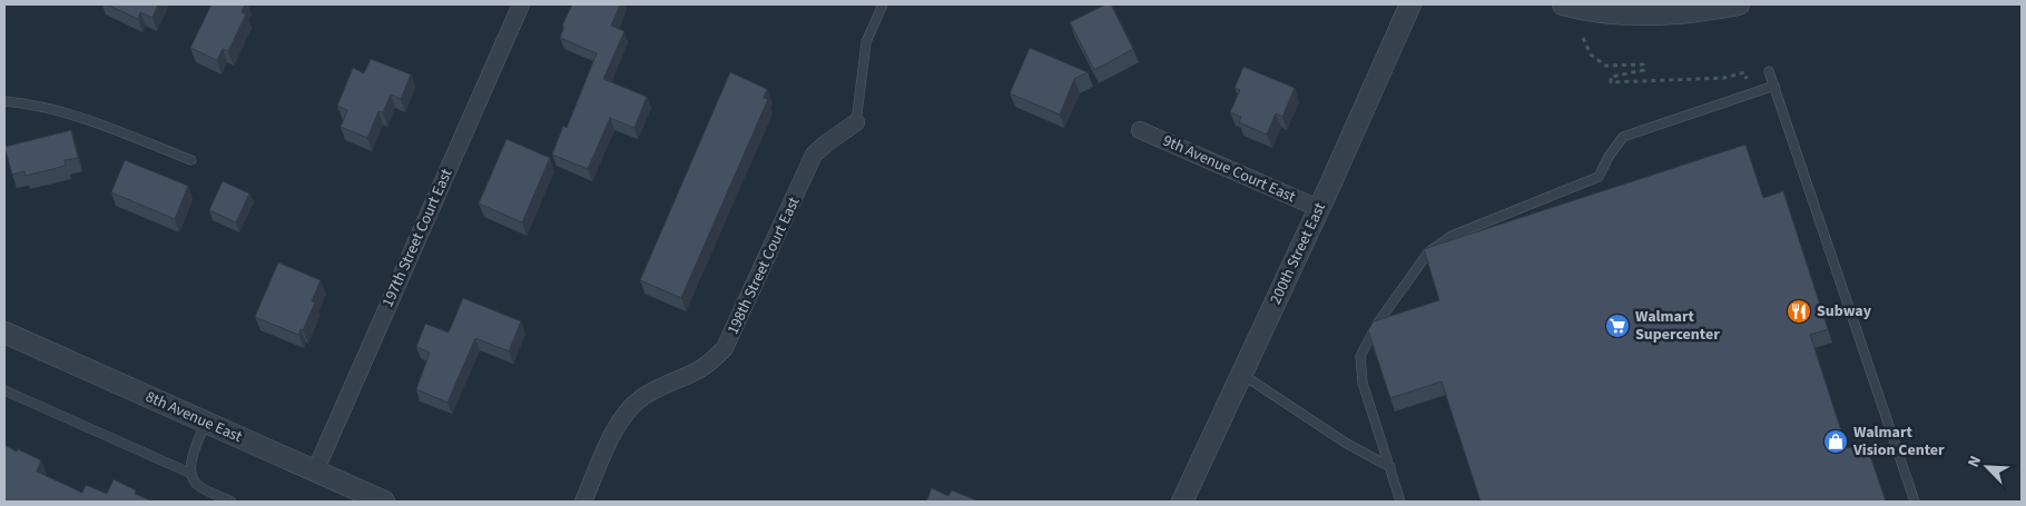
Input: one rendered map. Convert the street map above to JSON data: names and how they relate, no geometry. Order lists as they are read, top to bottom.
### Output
{
  "streets": {
    "street": [
      "9th Avenue Court East",
      "197th Street Court East",
      "200th Street East",
      "198th Street Court East",
      "8th Avenue East"
    ]
  },
  "crossings": [
    ["9th Avenue Court East", "200th Street East"],
    ["197th Street Court East", "8th Avenue East"]
  ],
  "places": {
    "restaurant": ["Subway"],
    "supermarket": ["Walmart Supercenter"],
    "shop": ["Walmart Vision Center"]
  },
  "north": "top left"
}
